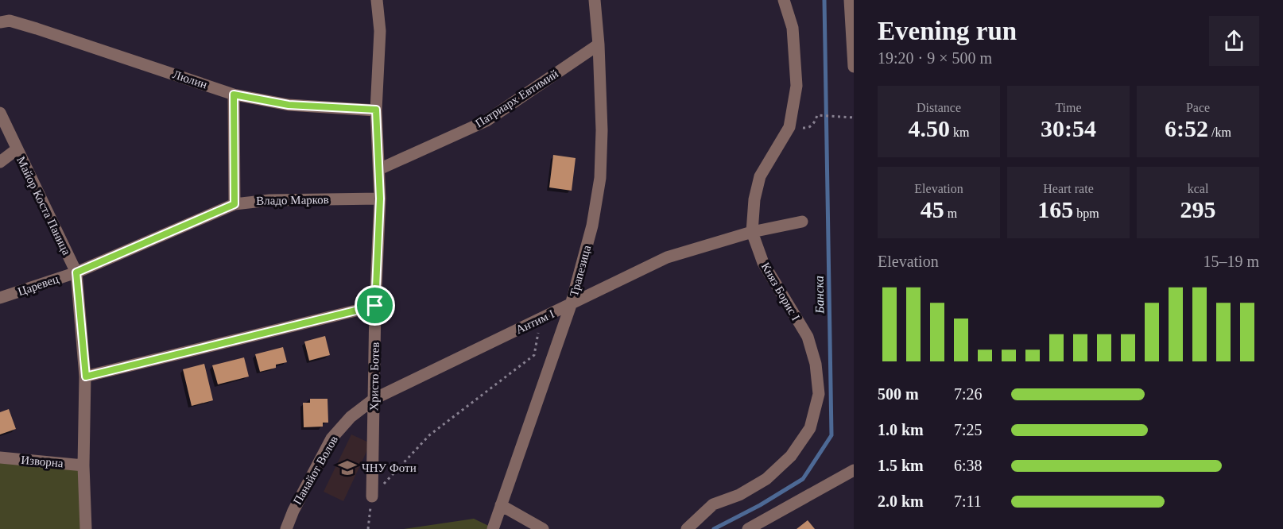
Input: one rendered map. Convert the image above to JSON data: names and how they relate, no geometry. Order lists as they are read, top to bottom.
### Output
{
  "streets": {
    "street": [
      "Люлин",
      "Патриарх Евтимий",
      "Владо Марков",
      "Майор Коста Паница",
      "Трапезица",
      "Царевец",
      "Княз Борис I",
      "Антим I",
      "Христо Ботев",
      "Изворна",
      "Панайот Волов"
    ]
  },
  "crossings": [
    ["Люлин", "Христо Ботев"],
    ["Патриарх Евтимий", "Трапезица"],
    ["Патриарх Евтимий", "Христо Ботев"],
    ["Владо Марков", "Майор Коста Паница"],
    ["Владо Марков", "Царевец"],
    ["Владо Марков", "Христо Ботев"],
    ["Майор Коста Паница", "Царевец"],
    ["Майор Коста Паница", "Изворна"],
    ["Трапезица", "Антим I"],
    ["Княз Борис I", "Антим I"],
    ["Антим I", "Христо Ботев"],
    ["Антим I", "Панайот Волов"],
    ["Христо Ботев", "Панайот Волов"]
  ],
  "water": ["Банска"],
  "places": {
    "school or university": ["ЧНУ Фоти"]
  },
  "page": {
    "heading": ["Evening run", "19:20 · 9 × 500 m"],
    "stats": [
      ["Distance", "4.50 km"],
      ["Time", "30:54"],
      ["Pace", "6:52 /km"],
      ["Elevation", "45 m"],
      ["Heart rate", "165 bpm"],
      ["kcal", "295"]
    ],
    "chart": ["Elevation", "15–19 m"],
    "list": [
      {
        "name": "500 m",
        "note": "7:26"
      },
      {
        "name": "1.0 km",
        "note": "7:25"
      },
      {
        "name": "1.5 km",
        "note": "6:38"
      },
      {
        "name": "2.0 km",
        "note": "7:11"
      }
    ]
  }
}
